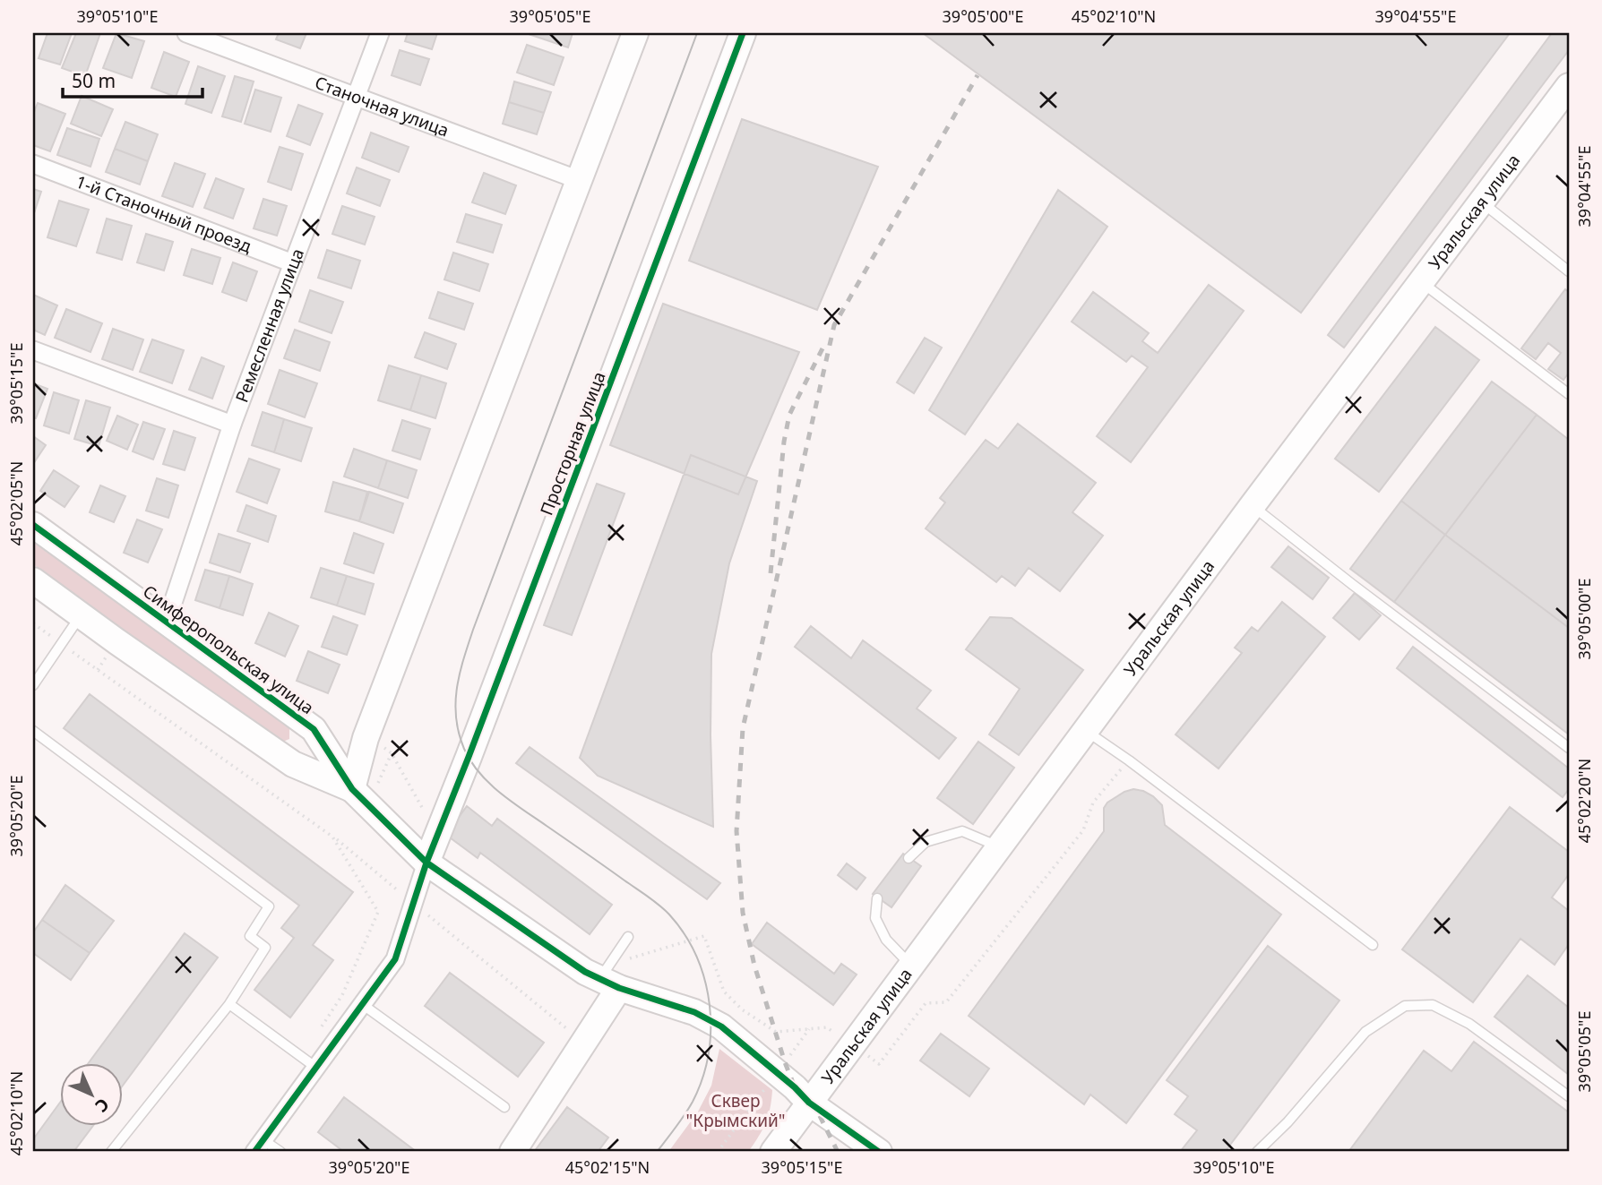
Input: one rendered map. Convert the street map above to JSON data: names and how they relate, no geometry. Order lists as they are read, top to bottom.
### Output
{
  "streets": {
    "street": [
      "Станочная улица",
      "Уральская улица",
      "1-й Станочный проезд",
      "Ремесленная улица",
      "Просторная улица",
      "Симферопольская улица"
    ]
  },
  "crossings": [
    ["Станочная улица", "Ремесленная улица"],
    ["Уральская улица", "Симферопольская улица"],
    ["1-й Станочный проезд", "Ремесленная улица"],
    ["Ремесленная улица", "Симферопольская улица"],
    ["Просторная улица", "Симферопольская улица"]
  ],
  "parks": ["Сквер \"Крымский\""],
  "scale_bar": "50 m",
  "north": "bottom right",
  "coordinates": [
    "39°05'10\"E",
    "39°05'05\"E",
    "39°05'00\"E",
    "45°02'10\"N",
    "39°04'55\"E",
    "39°05'15\"E",
    "45°02'05\"N",
    "45°02'20\"N",
    "39°05'20\"E",
    "45°02'15\"N"
  ]
}
